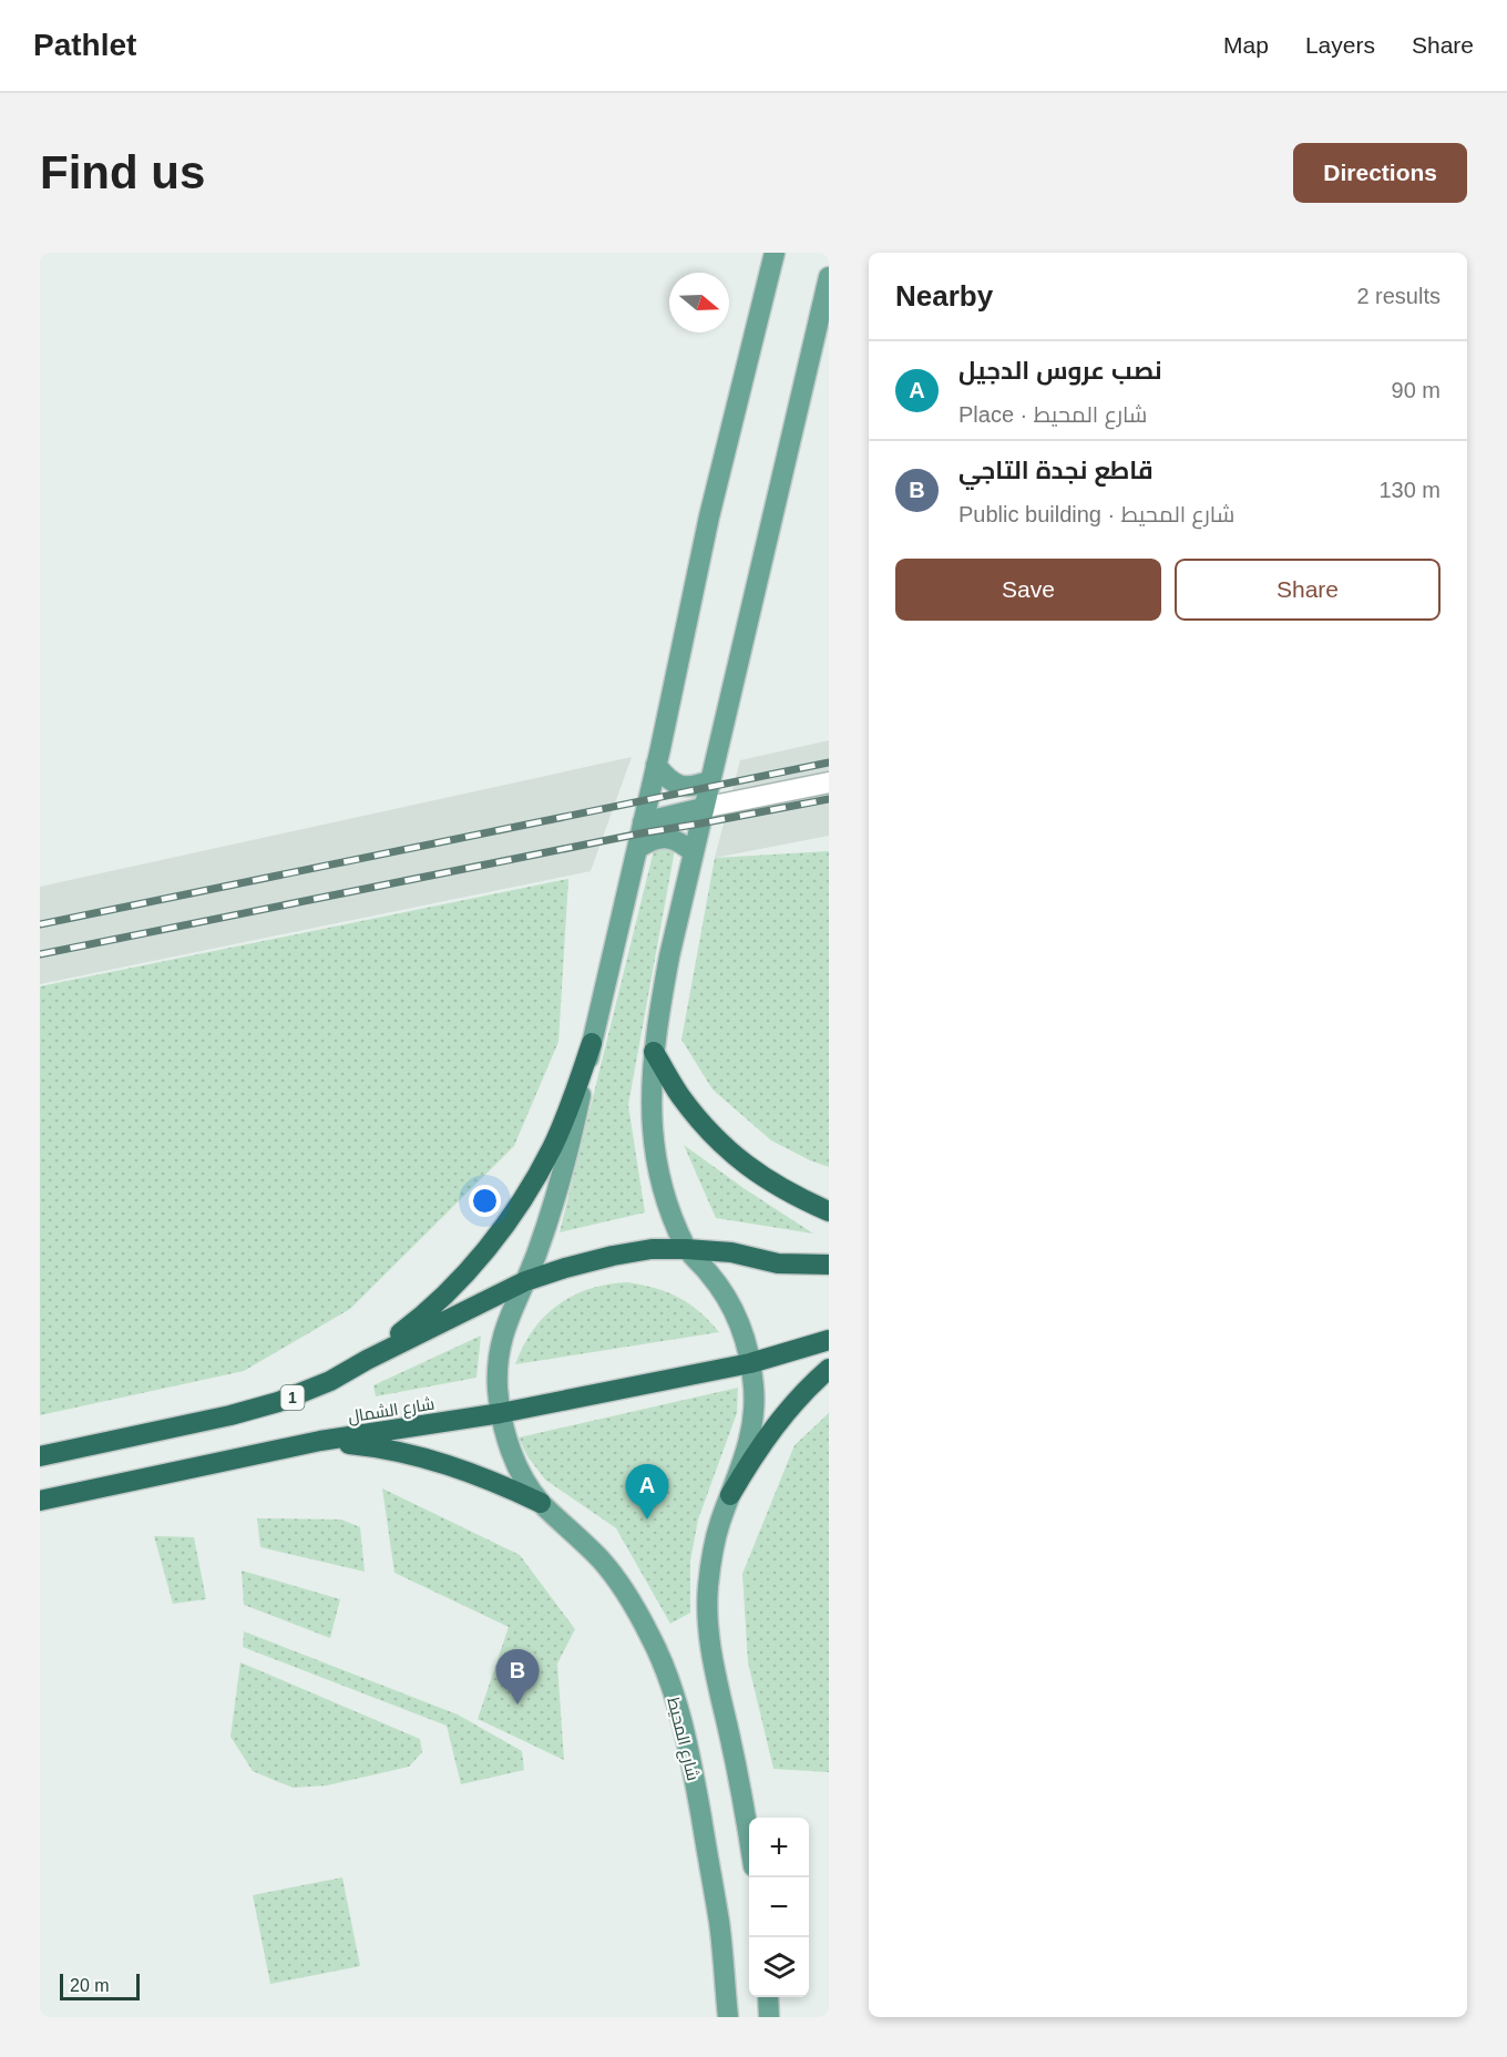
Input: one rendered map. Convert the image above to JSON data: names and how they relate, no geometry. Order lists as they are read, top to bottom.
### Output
{
  "streets": {
    "highway": ["1", "شارع الشمال"],
    "main road": ["شارع المحيط"]
  },
  "crossings": [
    ["1", "شارع المحيط"],
    ["شارع الشمال", "شارع المحيط"]
  ],
  "scale_bar": "20 m",
  "north": "right",
  "page": {
    "header": "Pathlet",
    "nav": ["Map", "Layers", "Share"],
    "buttons": [
      "Directions",
      ["Save", "Share"]
    ],
    "title": "Find us",
    "heading": ["Nearby", "2 results"],
    "list": [
      {
        "mark": "A",
        "name": "نصب عروس الدجيل",
        "note": "Place · شارع المحيط",
        "value": "90 m"
      },
      {
        "mark": "B",
        "name": "قاطع نجدة التاجي",
        "note": "Public building · شارع المحيط",
        "value": "130 m"
      }
    ],
    "pins": ["A", "B"],
    "map_buttons": ["+", "−"],
    "scale": "20 m"
  }
}
